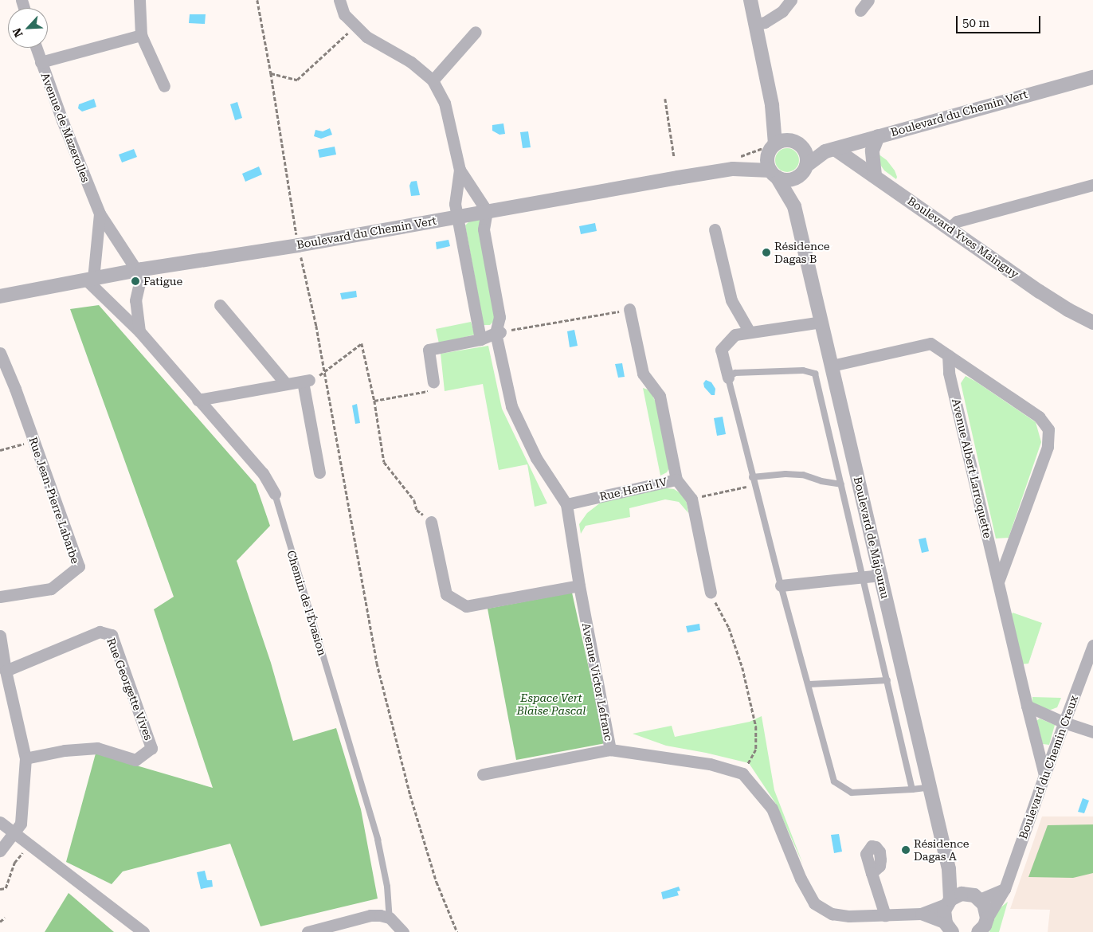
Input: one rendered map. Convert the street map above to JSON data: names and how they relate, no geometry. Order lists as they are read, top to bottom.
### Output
{
  "streets": {
    "street": [
      "Boulevard du Chemin Vert",
      "Avenue de Mazerolles",
      "Boulevard Yves Mainguy",
      "Avenue Albert Larroquette",
      "Rue Henri IV",
      "Rue Jean-Pierre Labarbe",
      "Boulevard de Majourau",
      "Chemin de l'Évasion",
      "Avenue Victor Lefranc",
      "Rue Georgette Vives",
      "Boulevard du Chemin Creux"
    ]
  },
  "crossings": [
    ["Boulevard du Chemin Vert", "Avenue de Mazerolles"],
    ["Boulevard du Chemin Vert", "Boulevard Yves Mainguy"],
    ["Boulevard du Chemin Vert", "Boulevard de Majourau"],
    ["Boulevard du Chemin Vert", "Chemin de l'Évasion"],
    ["Boulevard du Chemin Vert", "Avenue Victor Lefranc"],
    ["Avenue de Mazerolles", "Chemin de l'Évasion"],
    ["Avenue Albert Larroquette", "Boulevard du Chemin Creux"],
    ["Rue Henri IV", "Avenue Victor Lefranc"]
  ],
  "parks": ["Espace Vert Blaise Pascal"],
  "places": ["Résidence Dagas B", "Fatigue", "Résidence Dagas A"],
  "scale_bar": "50 m",
  "north": "bottom left"
}
